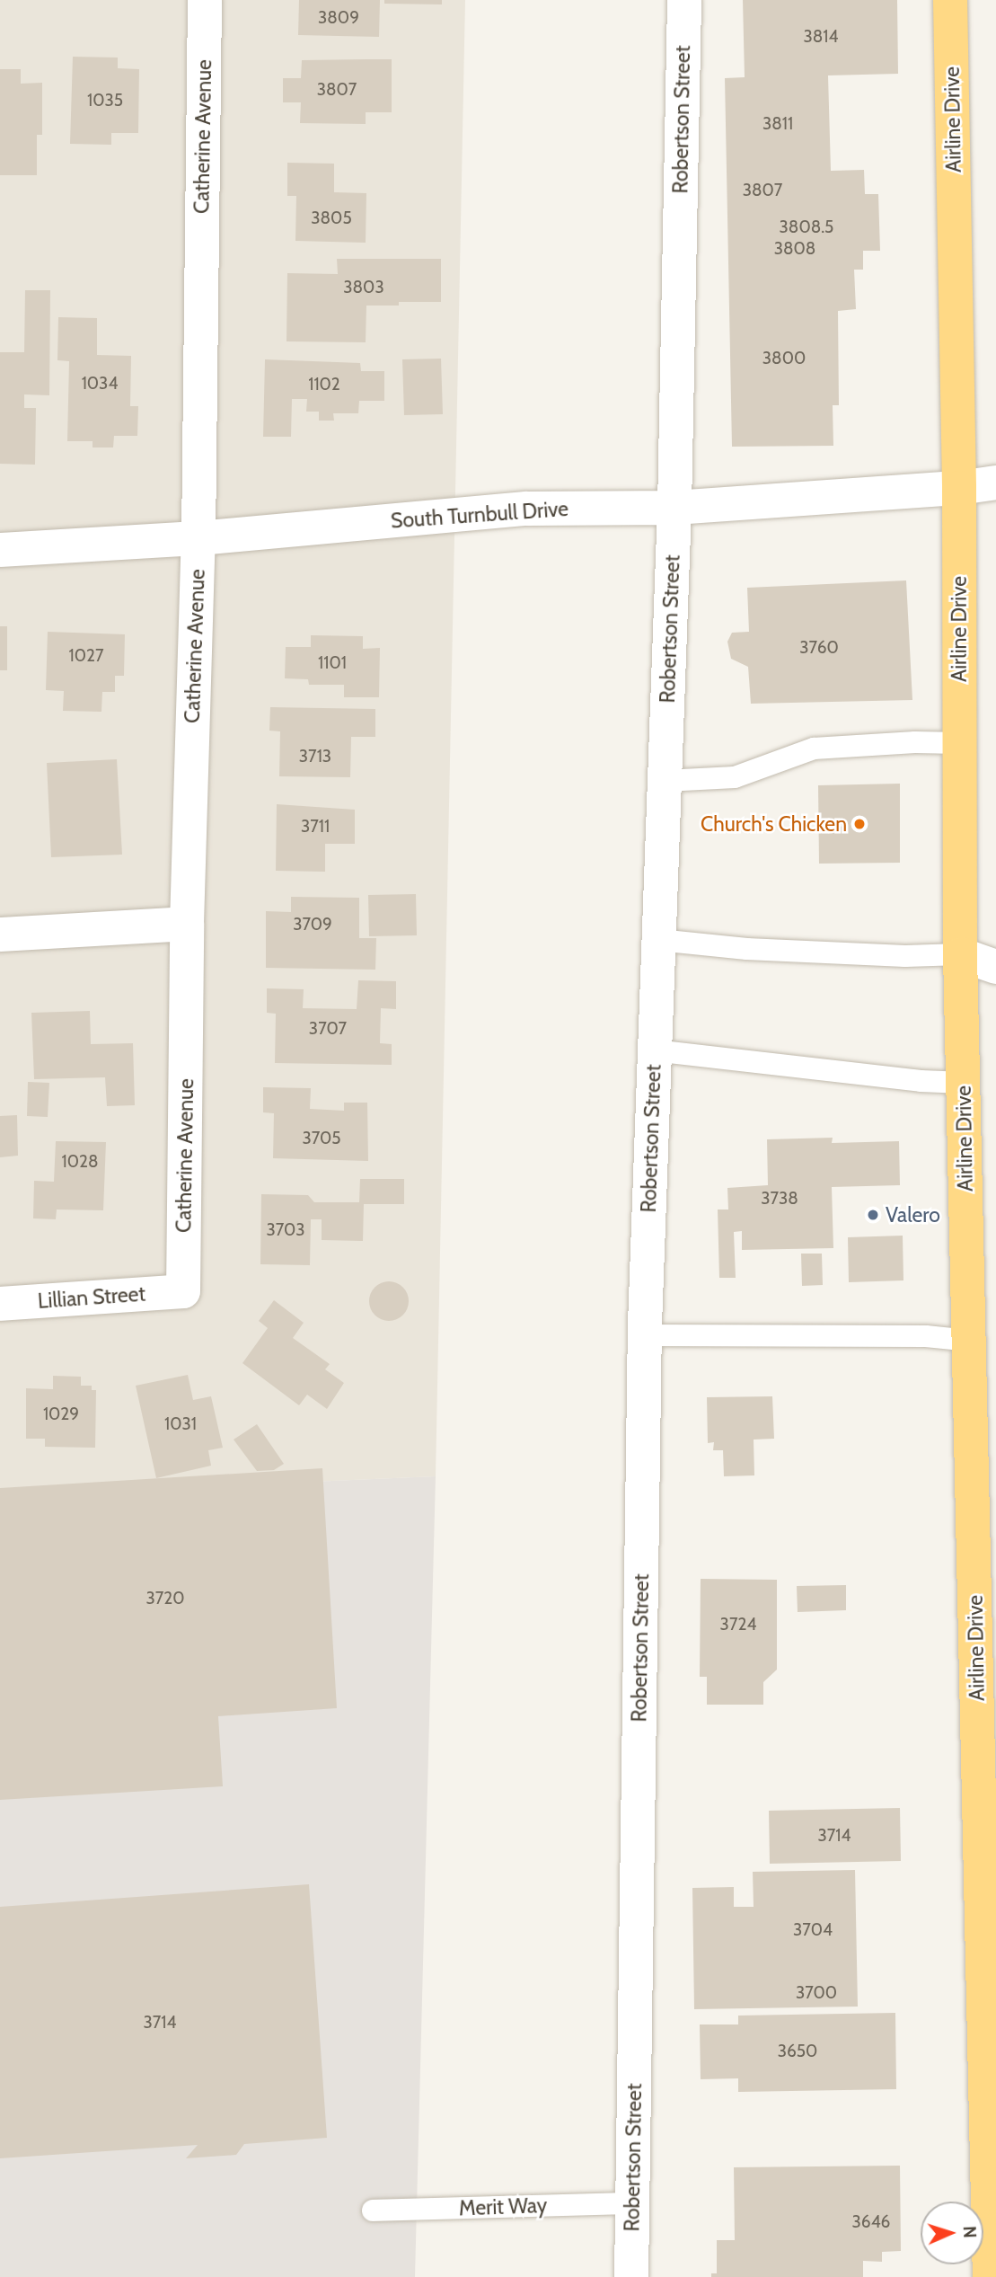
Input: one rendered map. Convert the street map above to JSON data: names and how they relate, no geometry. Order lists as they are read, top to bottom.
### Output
{
  "streets": {
    "highway": ["Airline Drive"],
    "street": [
      "Robertson Street",
      "Catherine Avenue",
      "South Turnbull Drive",
      "Lillian Street"
    ],
    "lane": ["Merit Way"]
  },
  "crossings": [
    ["Robertson Street", "South Turnbull Drive"],
    ["Robertson Street", "Merit Way"],
    ["Airline Drive", "South Turnbull Drive"],
    ["Catherine Avenue", "South Turnbull Drive"],
    ["Catherine Avenue", "Lillian Street"]
  ],
  "places": ["Church's Chicken", "Valero"],
  "house_numbers": [
    "3809",
    "3814",
    "3807",
    "1035",
    "3811",
    "3807",
    "3805",
    "3808.5",
    "3808",
    "3803",
    "3800",
    "1034",
    "1102",
    "3760",
    "1027",
    "1101",
    "3713",
    "3711",
    "3709",
    "3707",
    "3705",
    "1028",
    "3738",
    "3703",
    "1029",
    "1031",
    "3720",
    "3724",
    "3714",
    "3704",
    "3700",
    "3714",
    "3650",
    "3646"
  ],
  "north": "right"
}
